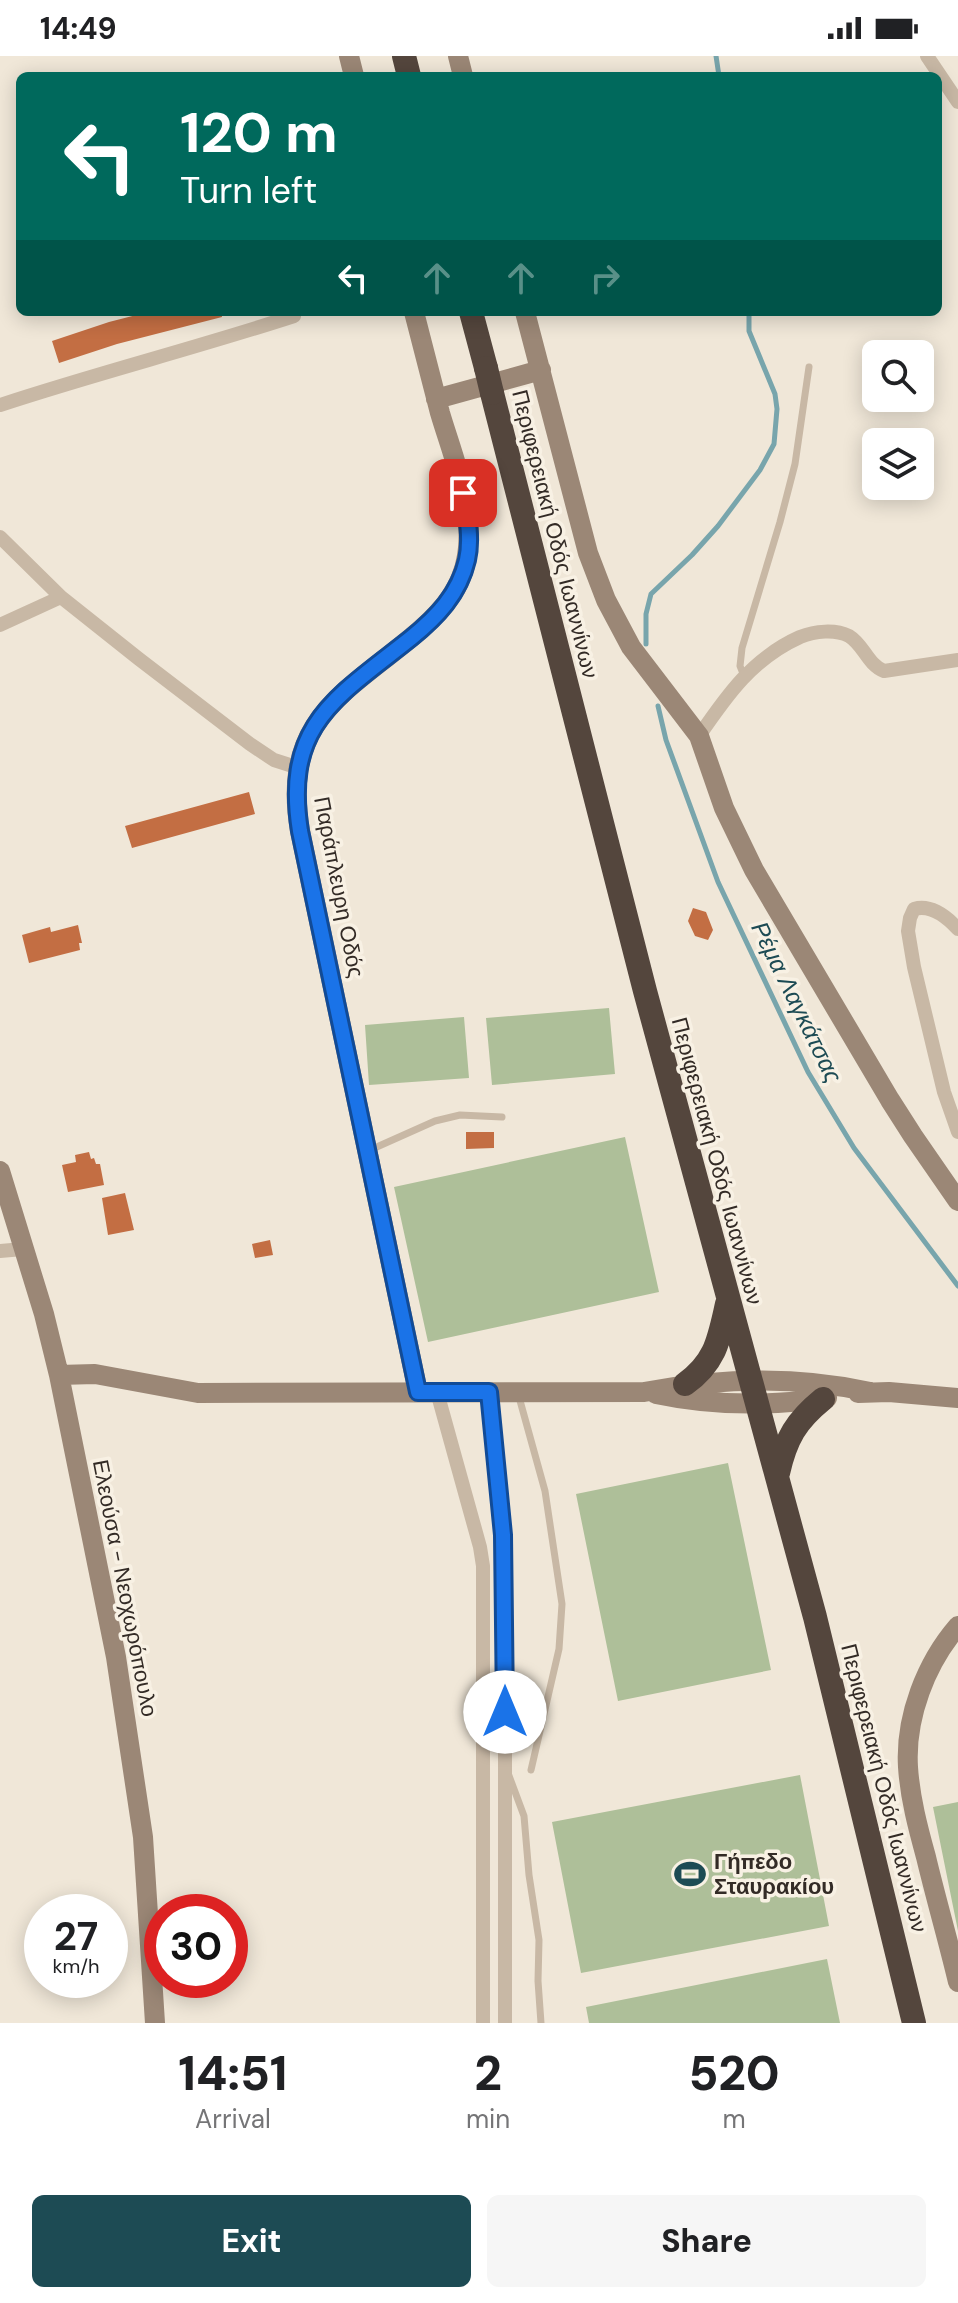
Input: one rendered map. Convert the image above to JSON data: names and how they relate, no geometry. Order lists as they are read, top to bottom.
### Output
{
  "streets": {
    "highway": ["Περιφερειακή Οδός Ιωαννίνων"],
    "street": ["Παράπλευρη Οδός", "Ελεούσα - Νεοχωρόπουλο"]
  },
  "water": ["Ρέμα Λαγκάτσας"],
  "places": {
    "sports": ["Γήπεδο Σταυρακίου"]
  },
  "page": {
    "status": "14:49",
    "turn": ["120 m", "Turn left"],
    "speed": "27 km/h",
    "limit": "30",
    "eta": [
      "14:51",
      "Arrival",
      "2",
      "min",
      "520",
      "m"
    ],
    "buttons": ["Exit", "Share"]
  }
}
